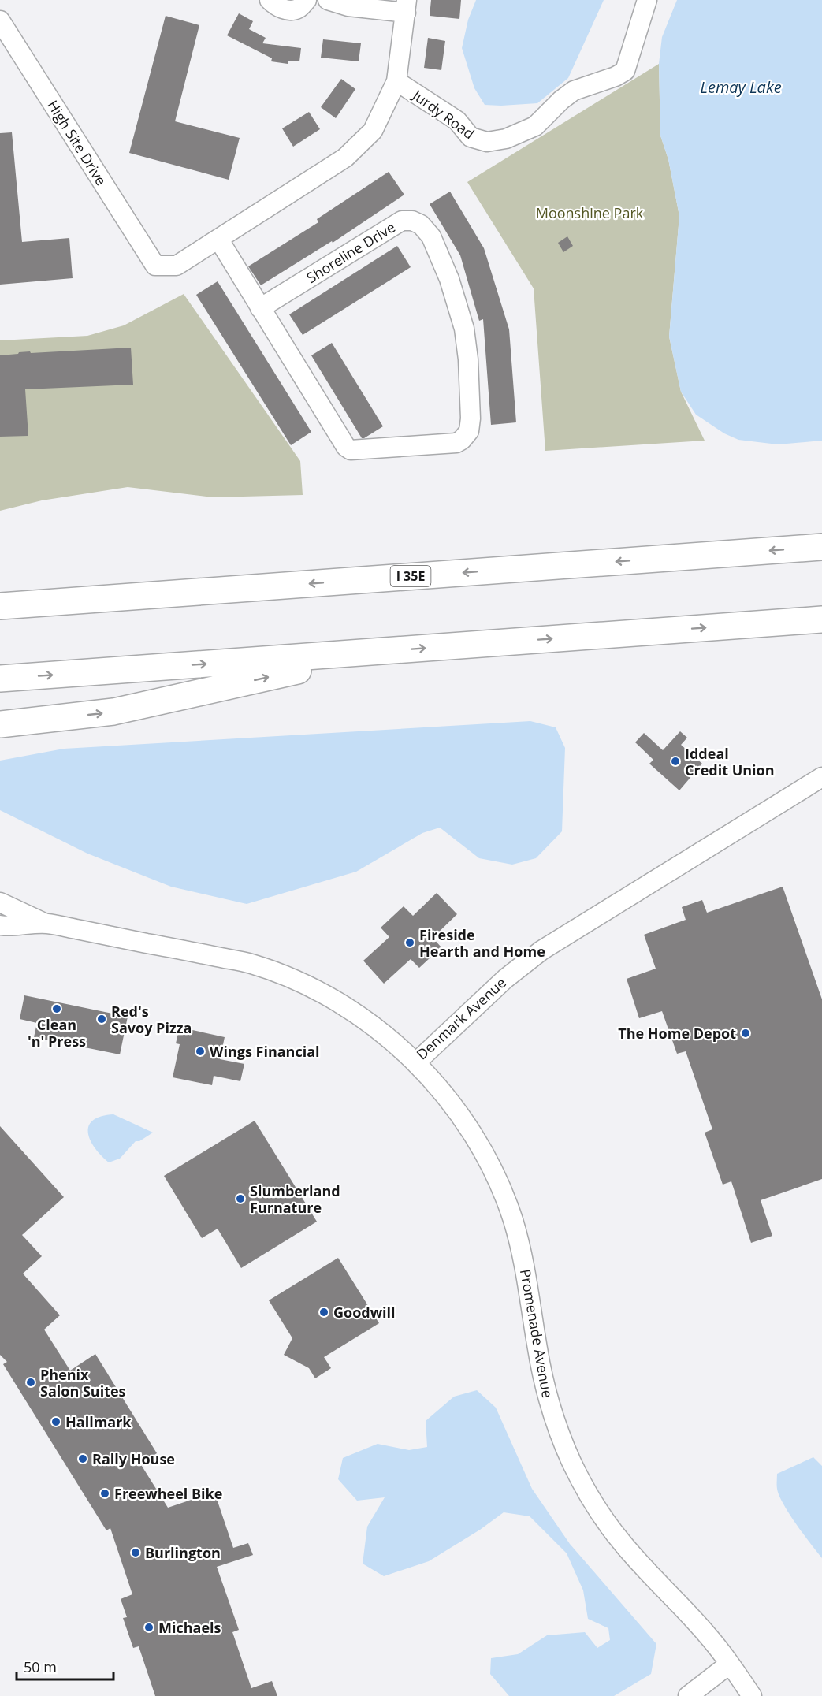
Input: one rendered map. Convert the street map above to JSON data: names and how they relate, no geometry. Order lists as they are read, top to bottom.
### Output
{
  "streets": {
    "highway": ["I 35E"],
    "street": [
      "Jurdy Road",
      "High Site Drive",
      "Shoreline Drive",
      "Denmark Avenue",
      "Promenade Avenue"
    ]
  },
  "crossings": [
    ["Jurdy Road", "High Site Drive"],
    ["Jurdy Road", "Shoreline Drive"],
    ["Denmark Avenue", "Promenade Avenue"]
  ],
  "water": ["Lemay Lake"],
  "parks": ["Moonshine Park"],
  "places": [
    "Iddeal Credit Union",
    "Fireside Hearth and Home",
    "Clean 'n' Press",
    "Red's Savoy Pizza",
    "The Home Depot",
    "Wings Financial",
    "Slumberland Furnature",
    "Goodwill",
    "Phenix Salon Suites",
    "Hallmark",
    "Rally House",
    "Freewheel Bike",
    "Burlington",
    "Michaels"
  ],
  "scale_bar": "50 m"
}
